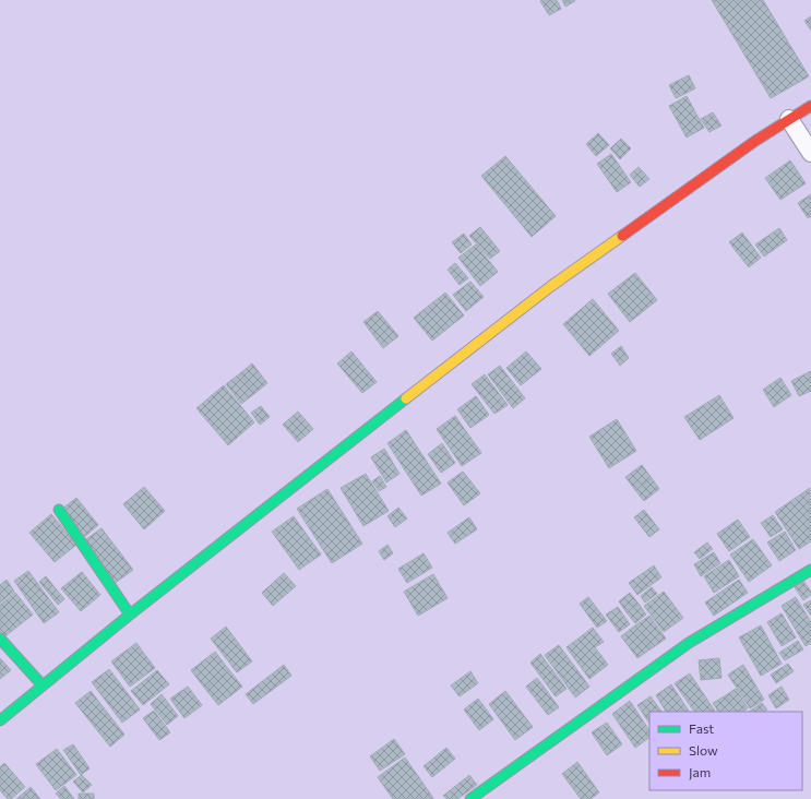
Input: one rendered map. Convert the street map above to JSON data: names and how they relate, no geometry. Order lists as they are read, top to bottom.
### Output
{
  "legend": ["Fast", "Slow", "Jam"]
}
